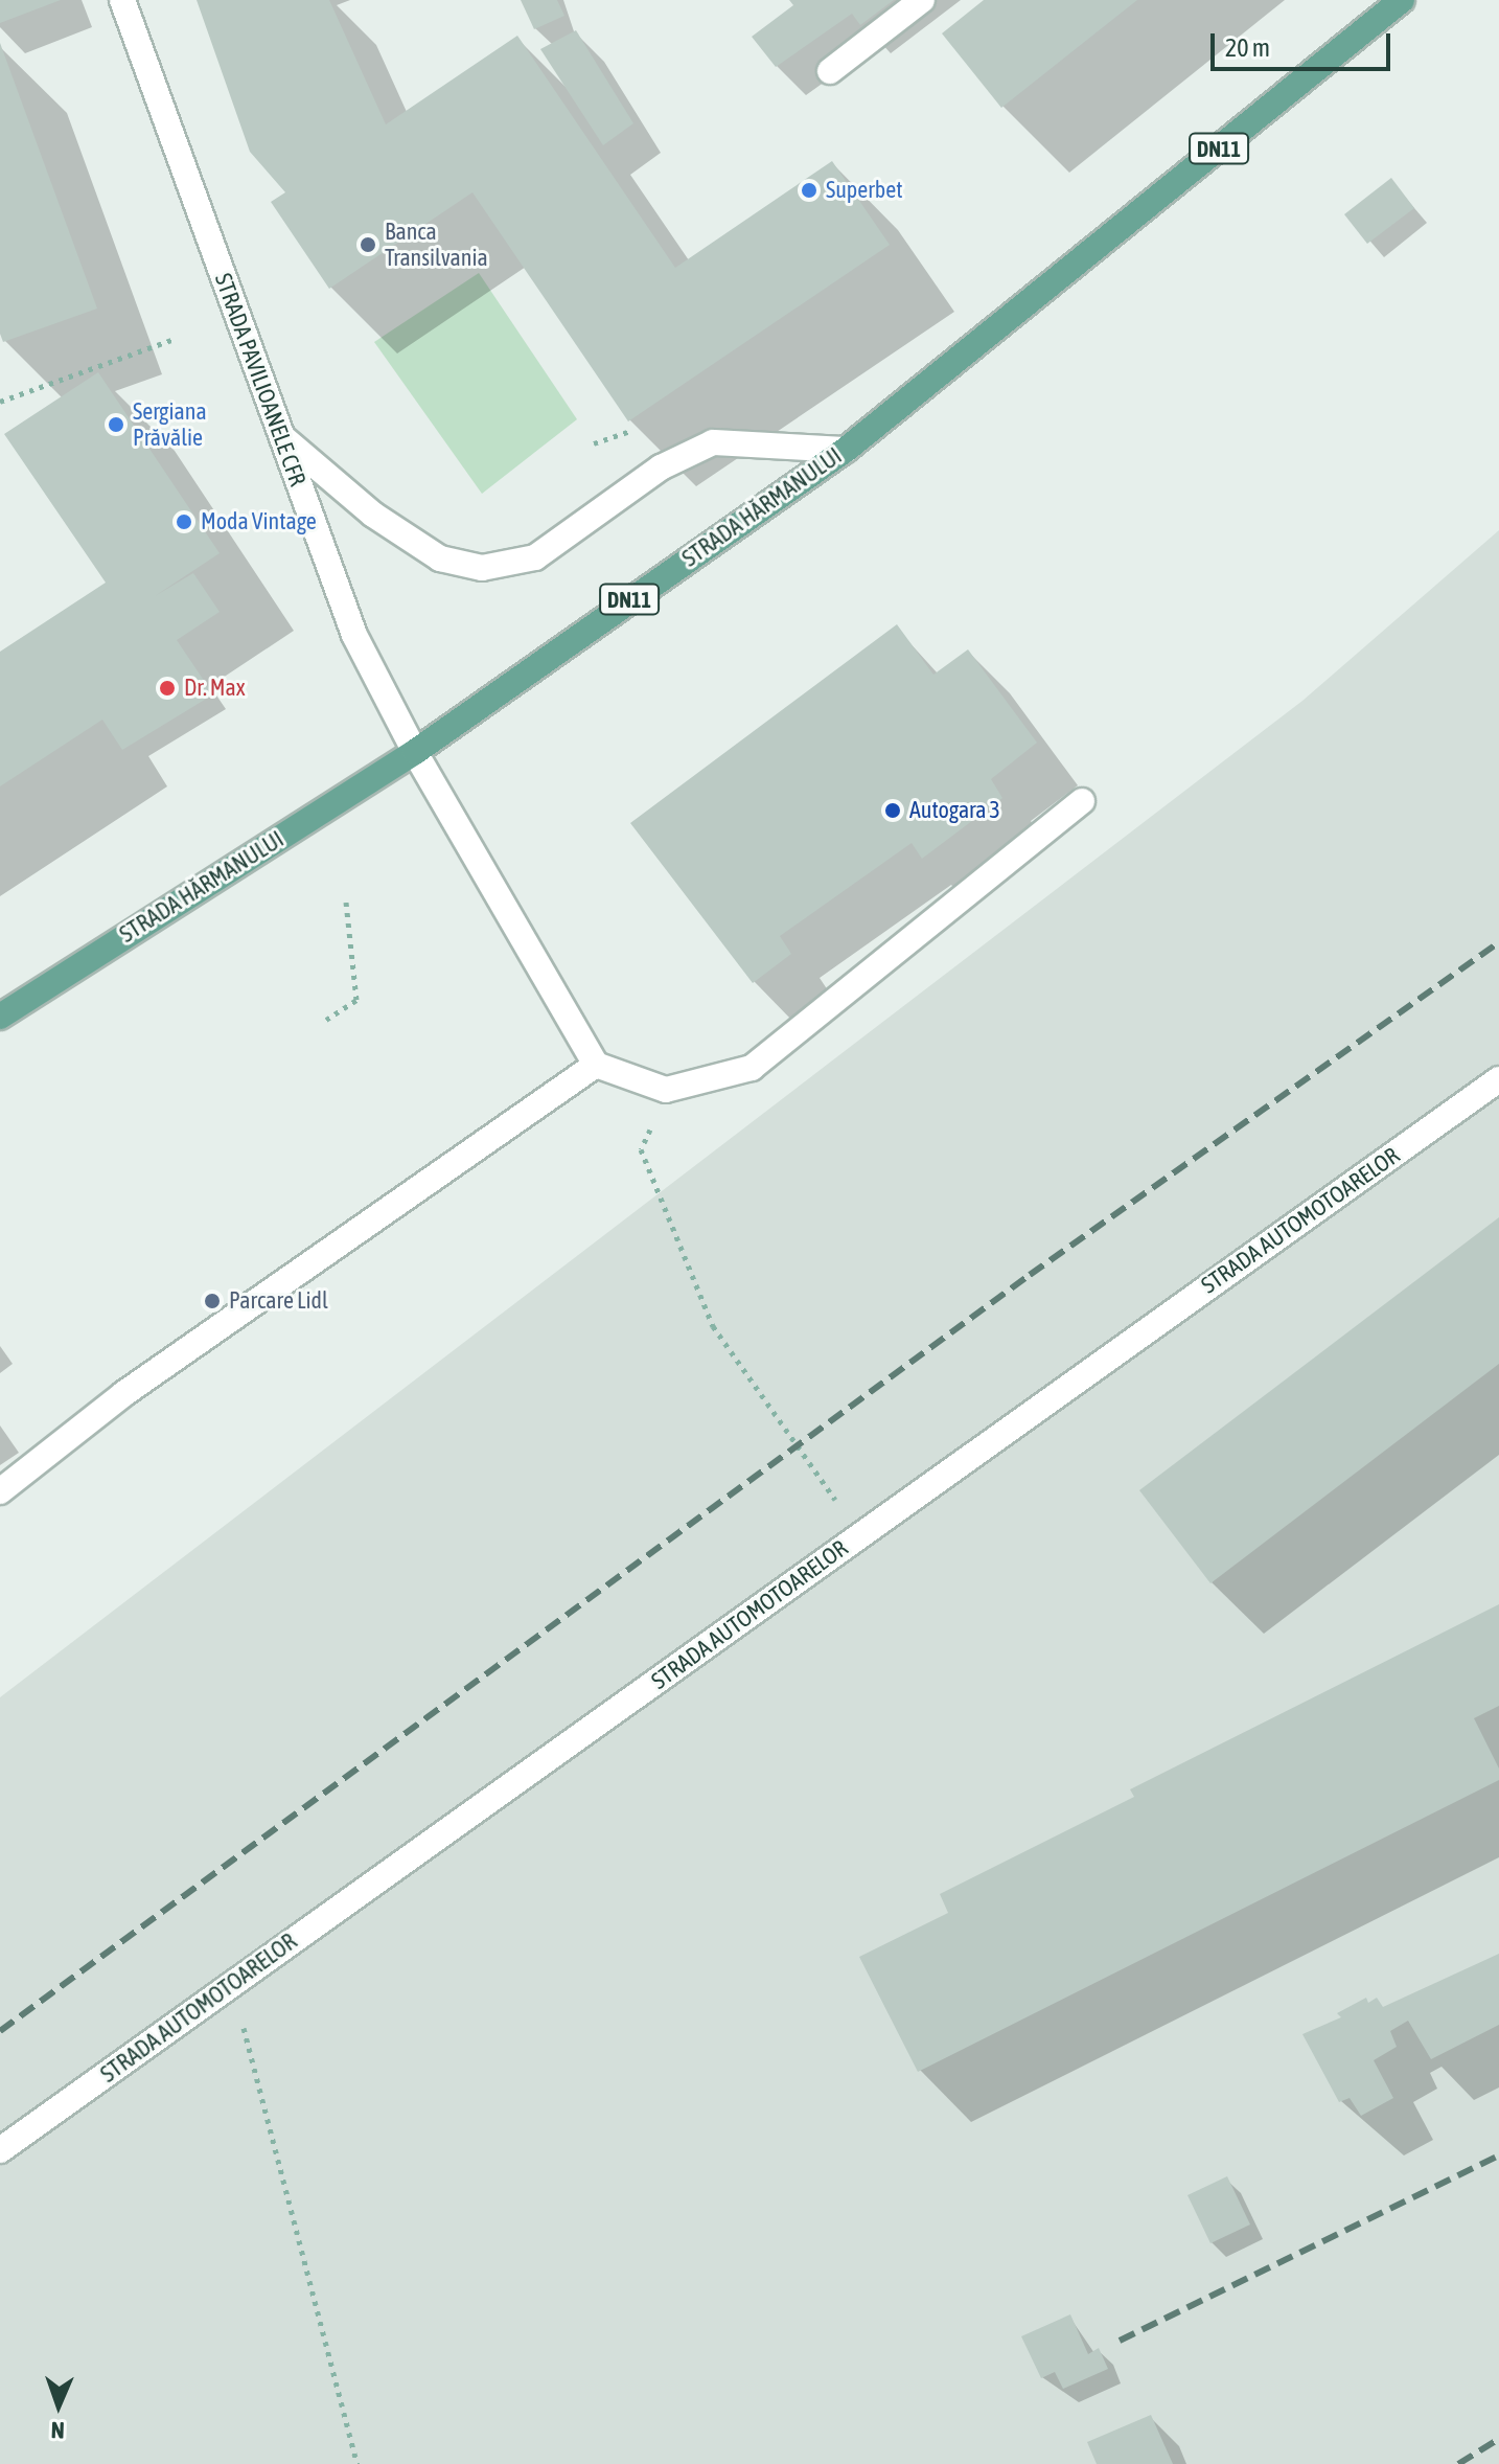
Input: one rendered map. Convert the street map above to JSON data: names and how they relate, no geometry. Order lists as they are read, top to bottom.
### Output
{
  "streets": {
    "main road": ["DN11", "STRADA HĂRMANULUI"],
    "street": ["STRADA PAVILIOANELE CFR", "STRADA AUTOMOTOARELOR"]
  },
  "crossings": [
    ["STRADA PAVILIOANELE CFR", "STRADA HĂRMANULUI"]
  ],
  "places": [
    "Superbet",
    "Banca Transilvania",
    "Sergiana Prăvălie",
    "Moda Vintage",
    "Dr. Max",
    "Autogara 3",
    "Parcare Lidl"
  ],
  "scale_bar": "20 m",
  "north": "bottom"
}
